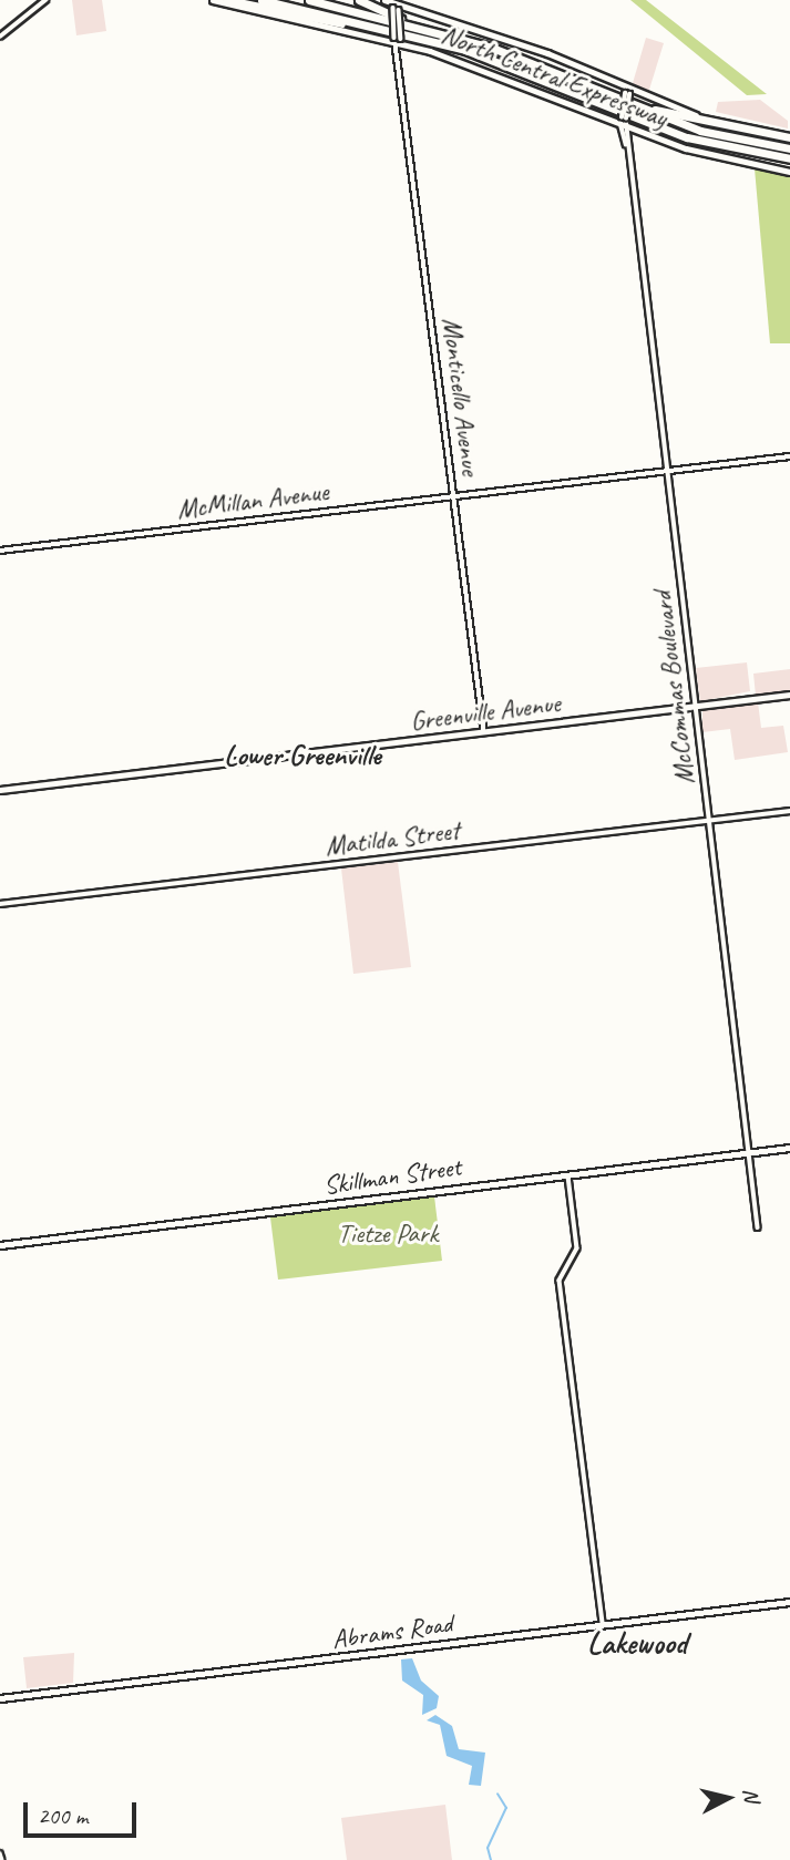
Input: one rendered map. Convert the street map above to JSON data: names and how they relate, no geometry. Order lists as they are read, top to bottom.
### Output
{
  "streets": {
    "highway": ["North Central Expressway"],
    "main road": ["Greenville Avenue", "Skillman Street", "Abrams Road"],
    "street": [
      "Monticello Avenue",
      "McMillan Avenue",
      "McCommas Boulevard",
      "Matilda Street"
    ]
  },
  "crossings": [
    ["North Central Expressway", "Monticello Avenue"],
    ["North Central Expressway", "McCommas Boulevard"],
    ["Monticello Avenue", "McMillan Avenue"],
    ["Monticello Avenue", "Greenville Avenue"],
    ["McMillan Avenue", "McCommas Boulevard"],
    ["McCommas Boulevard", "Greenville Avenue"],
    ["McCommas Boulevard", "Matilda Street"],
    ["McCommas Boulevard", "Skillman Street"]
  ],
  "districts": ["Lower Greenville", "Lakewood"],
  "parks": ["Tietze Park"],
  "scale_bar": "200 m",
  "north": "right"
}
